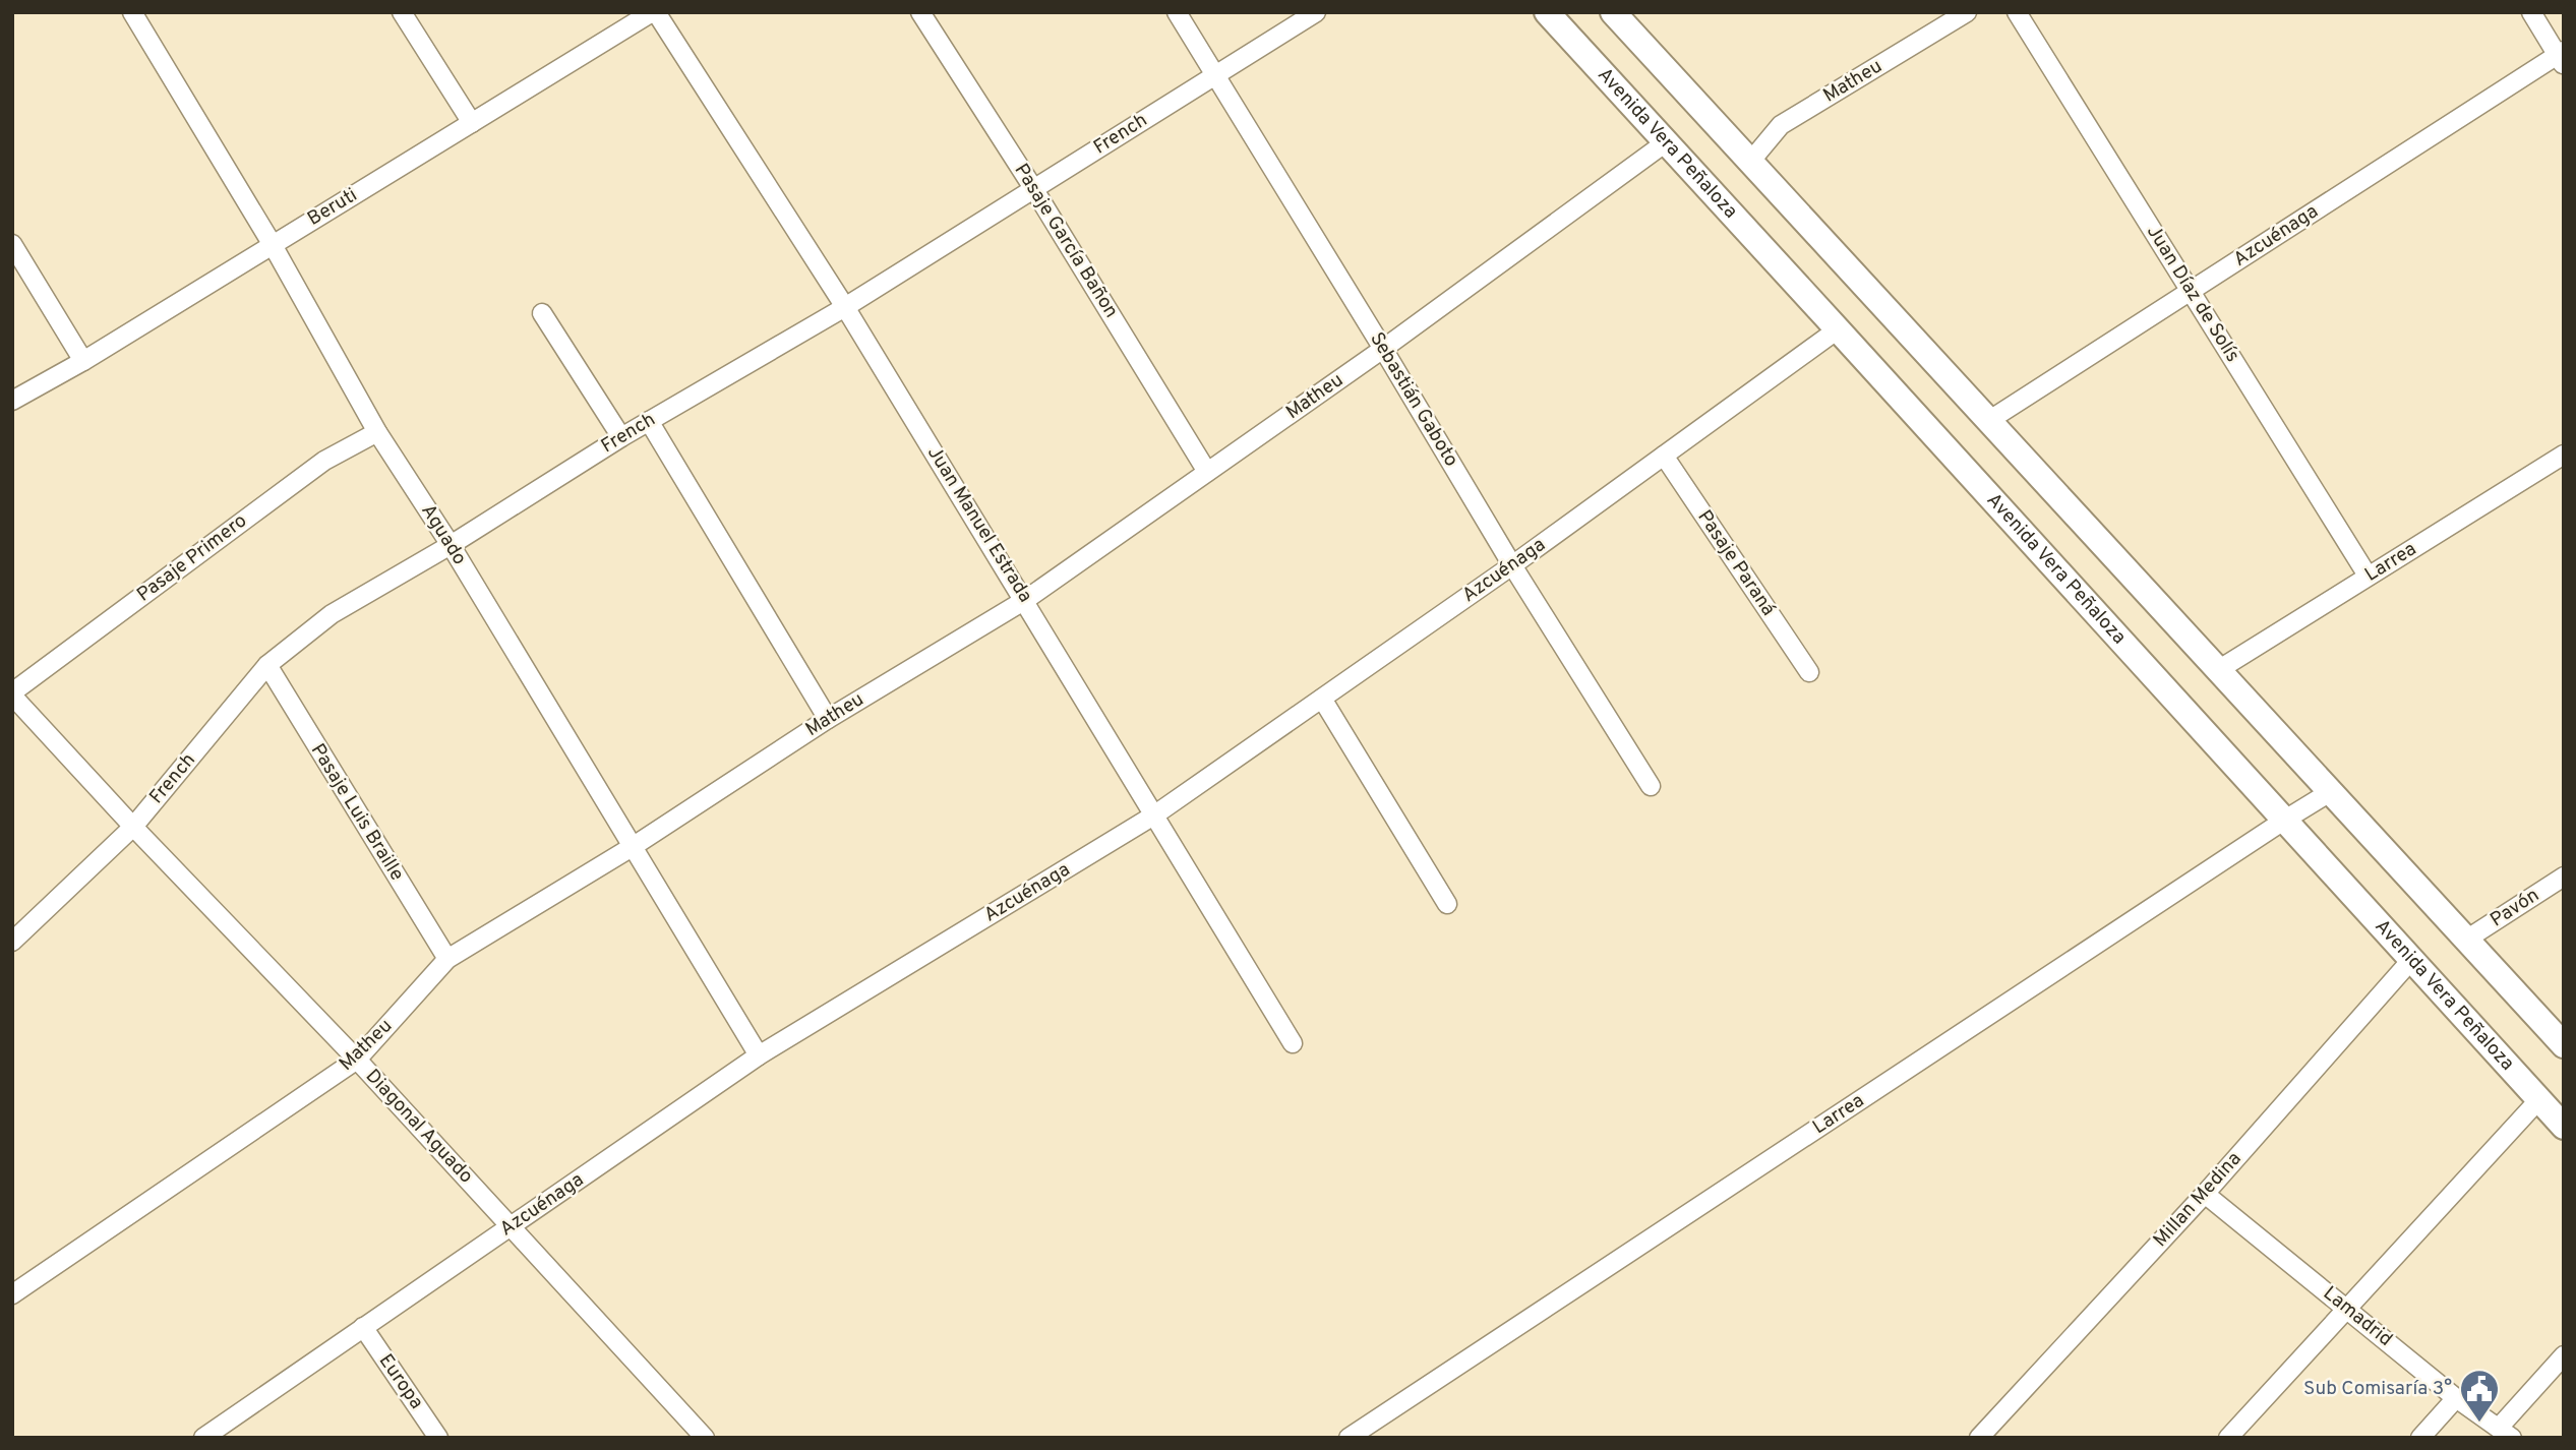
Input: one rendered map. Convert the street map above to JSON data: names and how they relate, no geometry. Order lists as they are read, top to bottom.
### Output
{
  "streets": {
    "main road": ["Avenida Vera Peñaloza"],
    "street": [
      "Matheu",
      "French",
      "Beruti",
      "Azcuénaga",
      "Pasaje García Bañon",
      "Juan Díaz de Solís",
      "Sebastián Gaboto",
      "Juan Manuel Estrada",
      "Aguado",
      "Pasaje Primero",
      "Larrea",
      "Pasaje Paraná",
      "Pasaje Luis Braille",
      "Pavón",
      "Diagonal Aguado",
      "Millan Medina",
      "Lamadrid",
      "Europa"
    ]
  },
  "crossings": [
    ["Matheu", "Avenida Vera Peñaloza"],
    ["Matheu", "Pasaje García Bañon"],
    ["Matheu", "Sebastián Gaboto"],
    ["Matheu", "Juan Manuel Estrada"],
    ["Matheu", "Aguado"],
    ["Matheu", "Pasaje Luis Braille"],
    ["Matheu", "Diagonal Aguado"],
    ["French", "Pasaje García Bañon"],
    ["French", "Sebastián Gaboto"],
    ["French", "Juan Manuel Estrada"],
    ["French", "Aguado"],
    ["French", "Pasaje Luis Braille"],
    ["French", "Diagonal Aguado"],
    ["Avenida Vera Peñaloza", "Azcuénaga"],
    ["Avenida Vera Peñaloza", "Larrea"],
    ["Avenida Vera Peñaloza", "Millan Medina"],
    ["Beruti", "Juan Manuel Estrada"],
    ["Beruti", "Aguado"],
    ["Azcuénaga", "Juan Díaz de Solís"],
    ["Azcuénaga", "Sebastián Gaboto"],
    ["Azcuénaga", "Juan Manuel Estrada"],
    ["Azcuénaga", "Aguado"],
    ["Azcuénaga", "Pasaje Paraná"],
    ["Azcuénaga", "Diagonal Aguado"],
    ["Azcuénaga", "Europa"],
    ["Juan Díaz de Solís", "Larrea"],
    ["Aguado", "Pasaje Primero"],
    ["Pasaje Primero", "Diagonal Aguado"],
    ["Millan Medina", "Lamadrid"]
  ],
  "places": {
    "public building": ["Sub Comisaría 3°"]
  }
}
